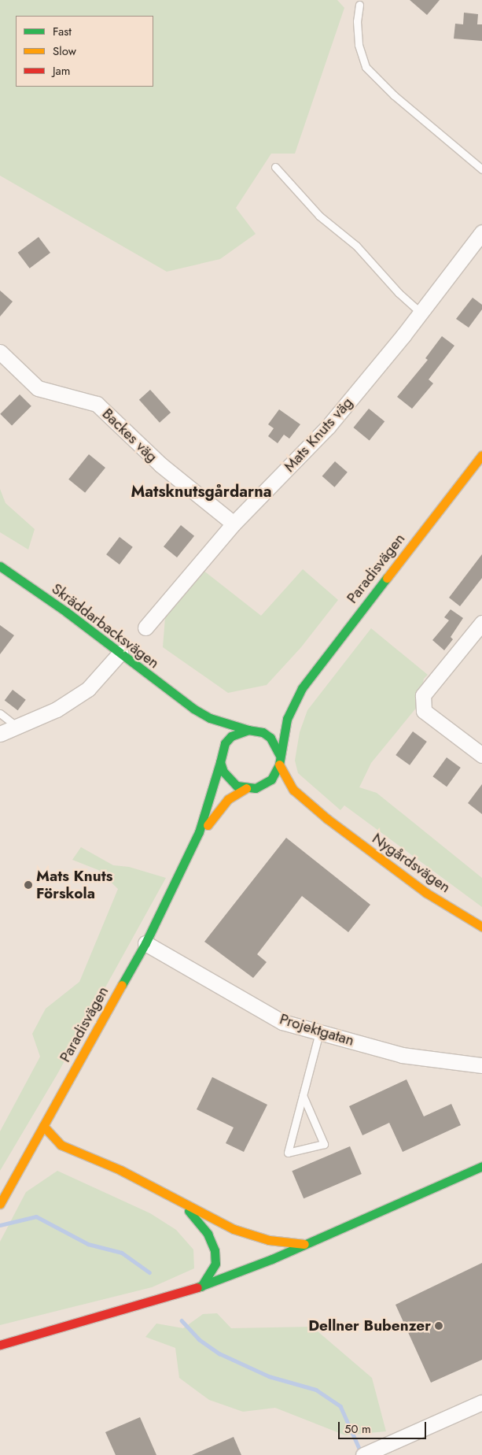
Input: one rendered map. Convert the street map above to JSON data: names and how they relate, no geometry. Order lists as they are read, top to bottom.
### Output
{
  "streets": {
    "main road": ["Paradisvägen", "Skräddarbacksvägen", "Nygårdsvägen"],
    "street": ["Mats Knuts väg", "Backes väg", "Projektgatan"]
  },
  "crossings": [
    ["Mats Knuts väg", "Backes väg"],
    ["Paradisvägen", "Skräddarbacksvägen"],
    ["Paradisvägen", "Nygårdsvägen"],
    ["Paradisvägen", "Projektgatan"],
    ["Skräddarbacksvägen", "Nygårdsvägen"]
  ],
  "districts": ["Matsknutsgårdarna"],
  "places": ["Mats Knuts Förskola", "Dellner Bubenzer"],
  "legend": ["Fast", "Slow", "Jam"],
  "scale_bar": "50 m"
}
